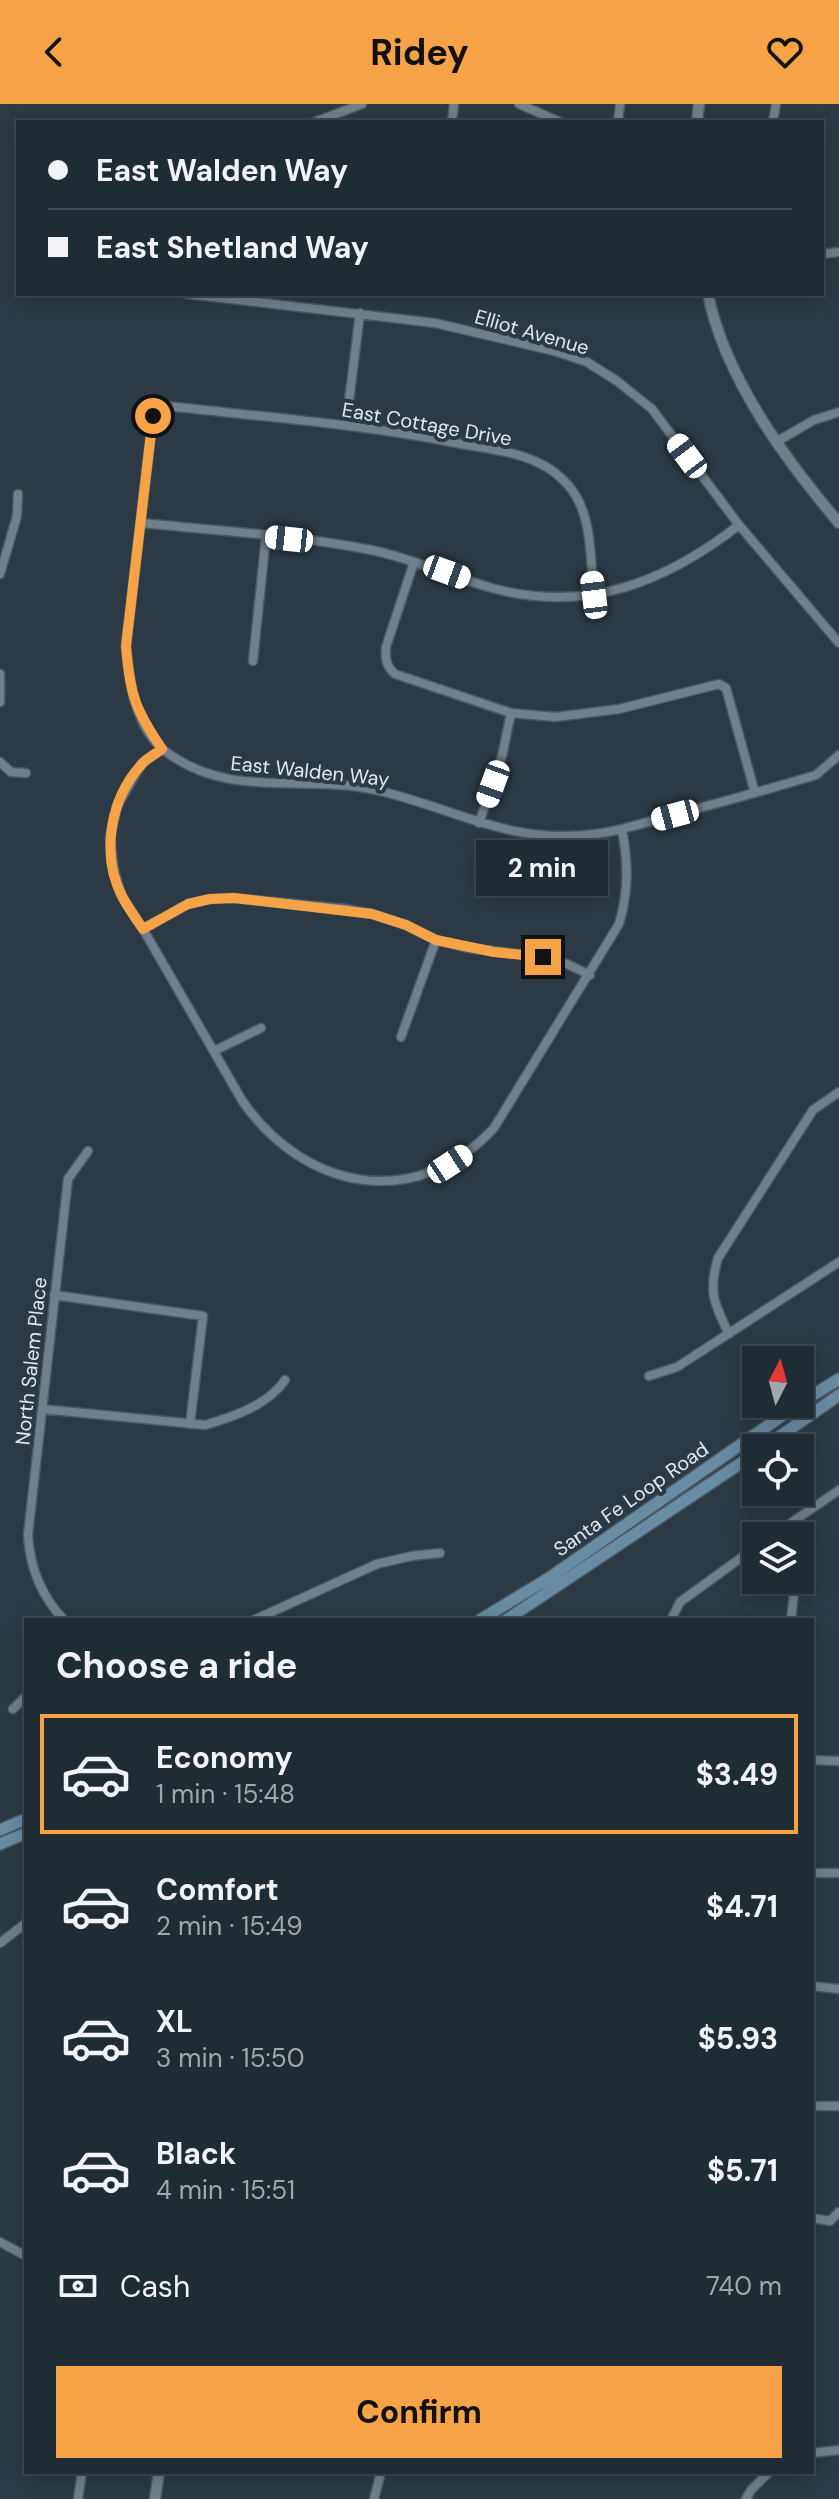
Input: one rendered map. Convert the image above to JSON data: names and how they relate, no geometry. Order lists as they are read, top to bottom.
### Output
{
  "streets": {
    "main road": ["Santa Fe Loop Road"],
    "street": [
      "Elliot Avenue",
      "East Cottage Drive",
      "East Walden Way",
      "North Salem Place"
    ]
  },
  "crossings": [
    ["East Cottage Drive", "East Walden Way"]
  ],
  "north": "top",
  "page": {
    "header": "Ridey",
    "banner": ["East Walden Way", "East Shetland Way"],
    "bubble": "2 min",
    "heading": "Choose a ride",
    "list": [
      {
        "name": "Economy",
        "note": "1 min · 15:48",
        "value": "$3.49"
      },
      {
        "name": "Comfort",
        "note": "2 min · 15:49",
        "value": "$4.71"
      },
      {
        "name": "XL",
        "note": "3 min · 15:50",
        "value": "$5.93"
      },
      {
        "name": "Black",
        "note": "4 min · 15:51",
        "value": "$5.71"
      }
    ],
    "pay": ["Cash", "740 m"],
    "buttons": "Confirm"
  }
}
